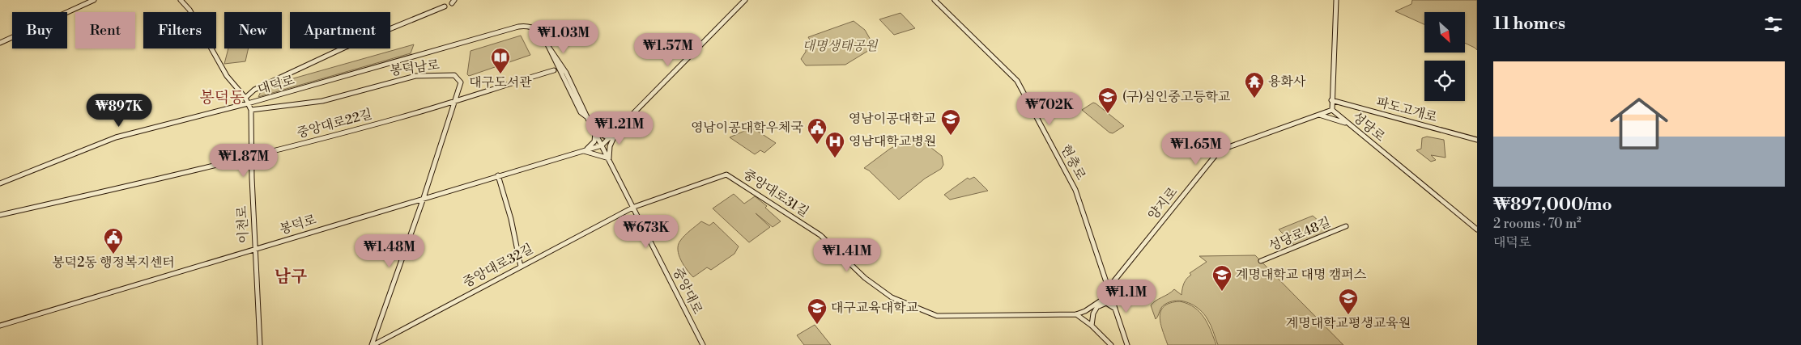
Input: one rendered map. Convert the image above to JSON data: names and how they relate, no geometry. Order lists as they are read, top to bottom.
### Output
{
  "streets": {
    "street": [
      "봉덕남로",
      "대덕로",
      "파도고개로",
      "중앙대로22길",
      "성당로",
      "현충로",
      "중앙대로31길",
      "양지로",
      "이천로",
      "봉덕로",
      "성당로48길",
      "중앙대로32길",
      "중앙대로"
    ]
  },
  "crossings": [
    ["봉덕남로", "중앙대로22길"],
    ["봉덕남로", "이천로"],
    ["봉덕남로", "봉덕로"],
    ["봉덕남로", "중앙대로32길"],
    ["대덕로", "이천로"],
    ["대덕로", "중앙대로"],
    ["중앙대로22길", "이천로"],
    ["성당로", "양지로"],
    ["현충로", "중앙대로31길"],
    ["현충로", "양지로"],
    ["중앙대로31길", "양지로"],
    ["중앙대로31길", "중앙대로32길"],
    ["중앙대로31길", "중앙대로"],
    ["이천로", "봉덕로"],
    ["봉덕로", "중앙대로"],
    ["중앙대로32길", "중앙대로"]
  ],
  "districts": ["봉덕동", "남구"],
  "parks": ["대명생태공원"],
  "places": {
    "library": ["대구도서관"],
    "temple": ["용화사"],
    "school or university": [
      "(구)심인중고등학교",
      "영남이공대학교",
      "계명대학교 대명 캠퍼스",
      "계명대학교평생교육원",
      "대구교육대학교"
    ],
    "public building": ["영남이공대학우체국", "봉덕2동 행정복지센터"],
    "hospital": ["영남대학교병원"]
  },
  "north": "bottom right",
  "page": {
    "heading": "11 homes",
    "chip": [
      "Buy",
      "Rent",
      "Filters",
      "New",
      "Apartment"
    ],
    "price": [
      "₩1.03M",
      "₩1.57M",
      "₩702K",
      "₩897K",
      "₩1.21M",
      "₩1.65M",
      "₩1.87M",
      "₩673K",
      "₩1.48M",
      "₩1.41M",
      "₩1.1M"
    ],
    "list": [
      {
        "name": "₩897,000/mo",
        "note": "2 rooms · 70 m² · 대덕로"
      }
    ]
  }
}
